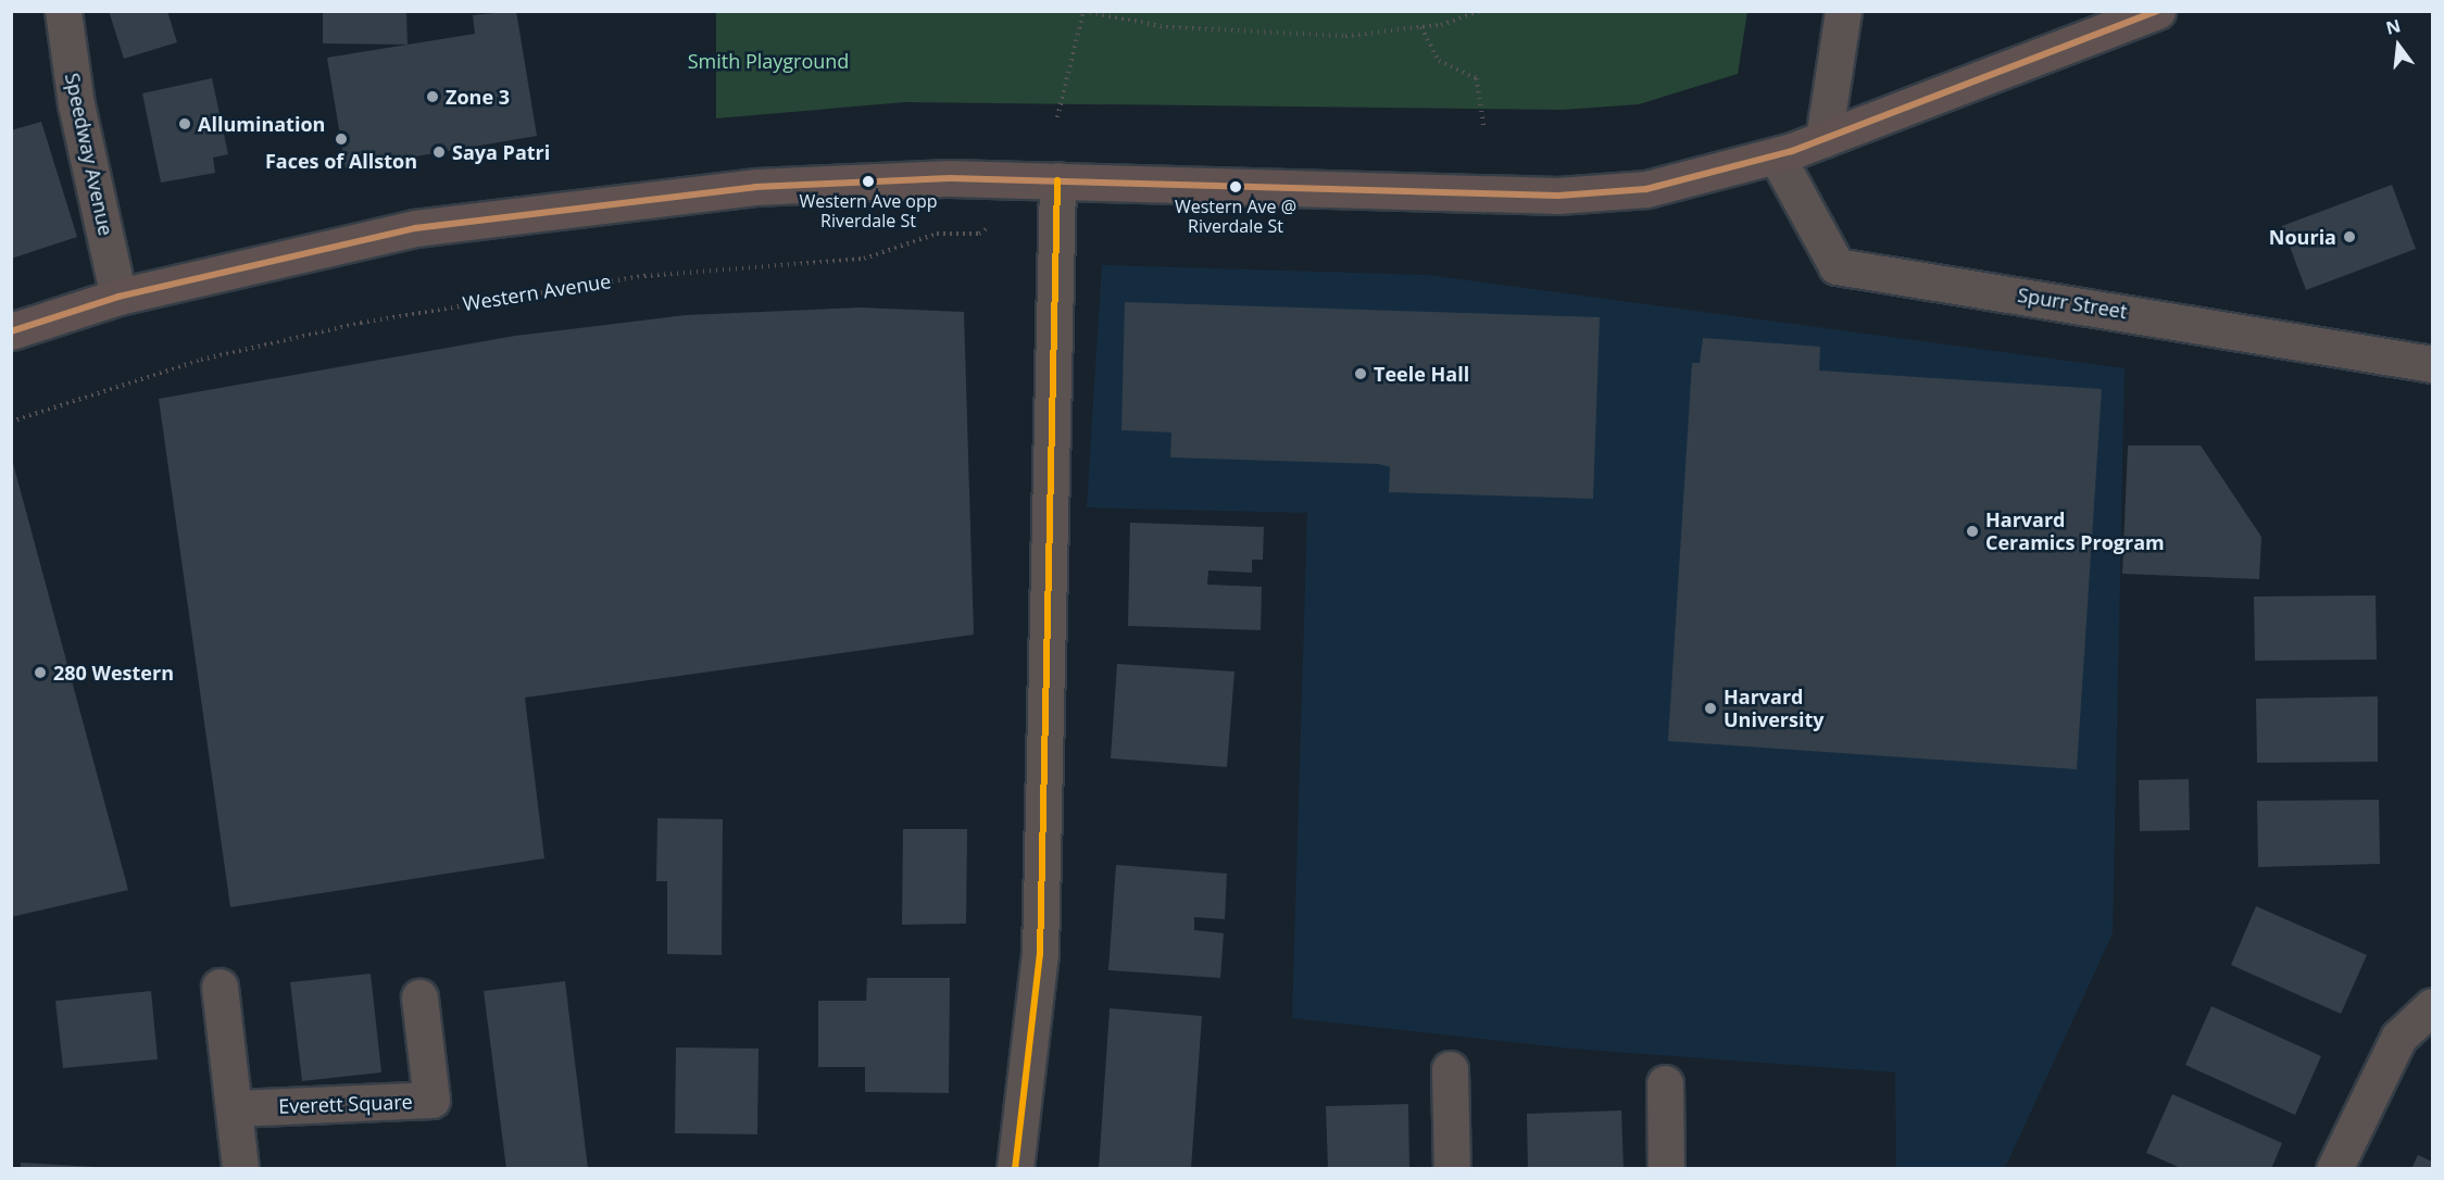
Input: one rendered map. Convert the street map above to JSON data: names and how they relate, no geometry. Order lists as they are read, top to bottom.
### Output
{
  "streets": {
    "street": ["Speedway Avenue", "Spurr Street", "Everett Square"],
    "path": ["Western Avenue"]
  },
  "parks": ["Smith Playground"],
  "places": [
    "Zone 3",
    "Allumination",
    "Faces of Allston",
    "Saya Patri",
    "Western Ave opp Riverdale St",
    "Western Ave @ Riverdale St",
    "Nouria",
    "Teele Hall",
    "Harvard Ceramics Program",
    "280 Western",
    "Harvard University"
  ],
  "north": "top"
}
